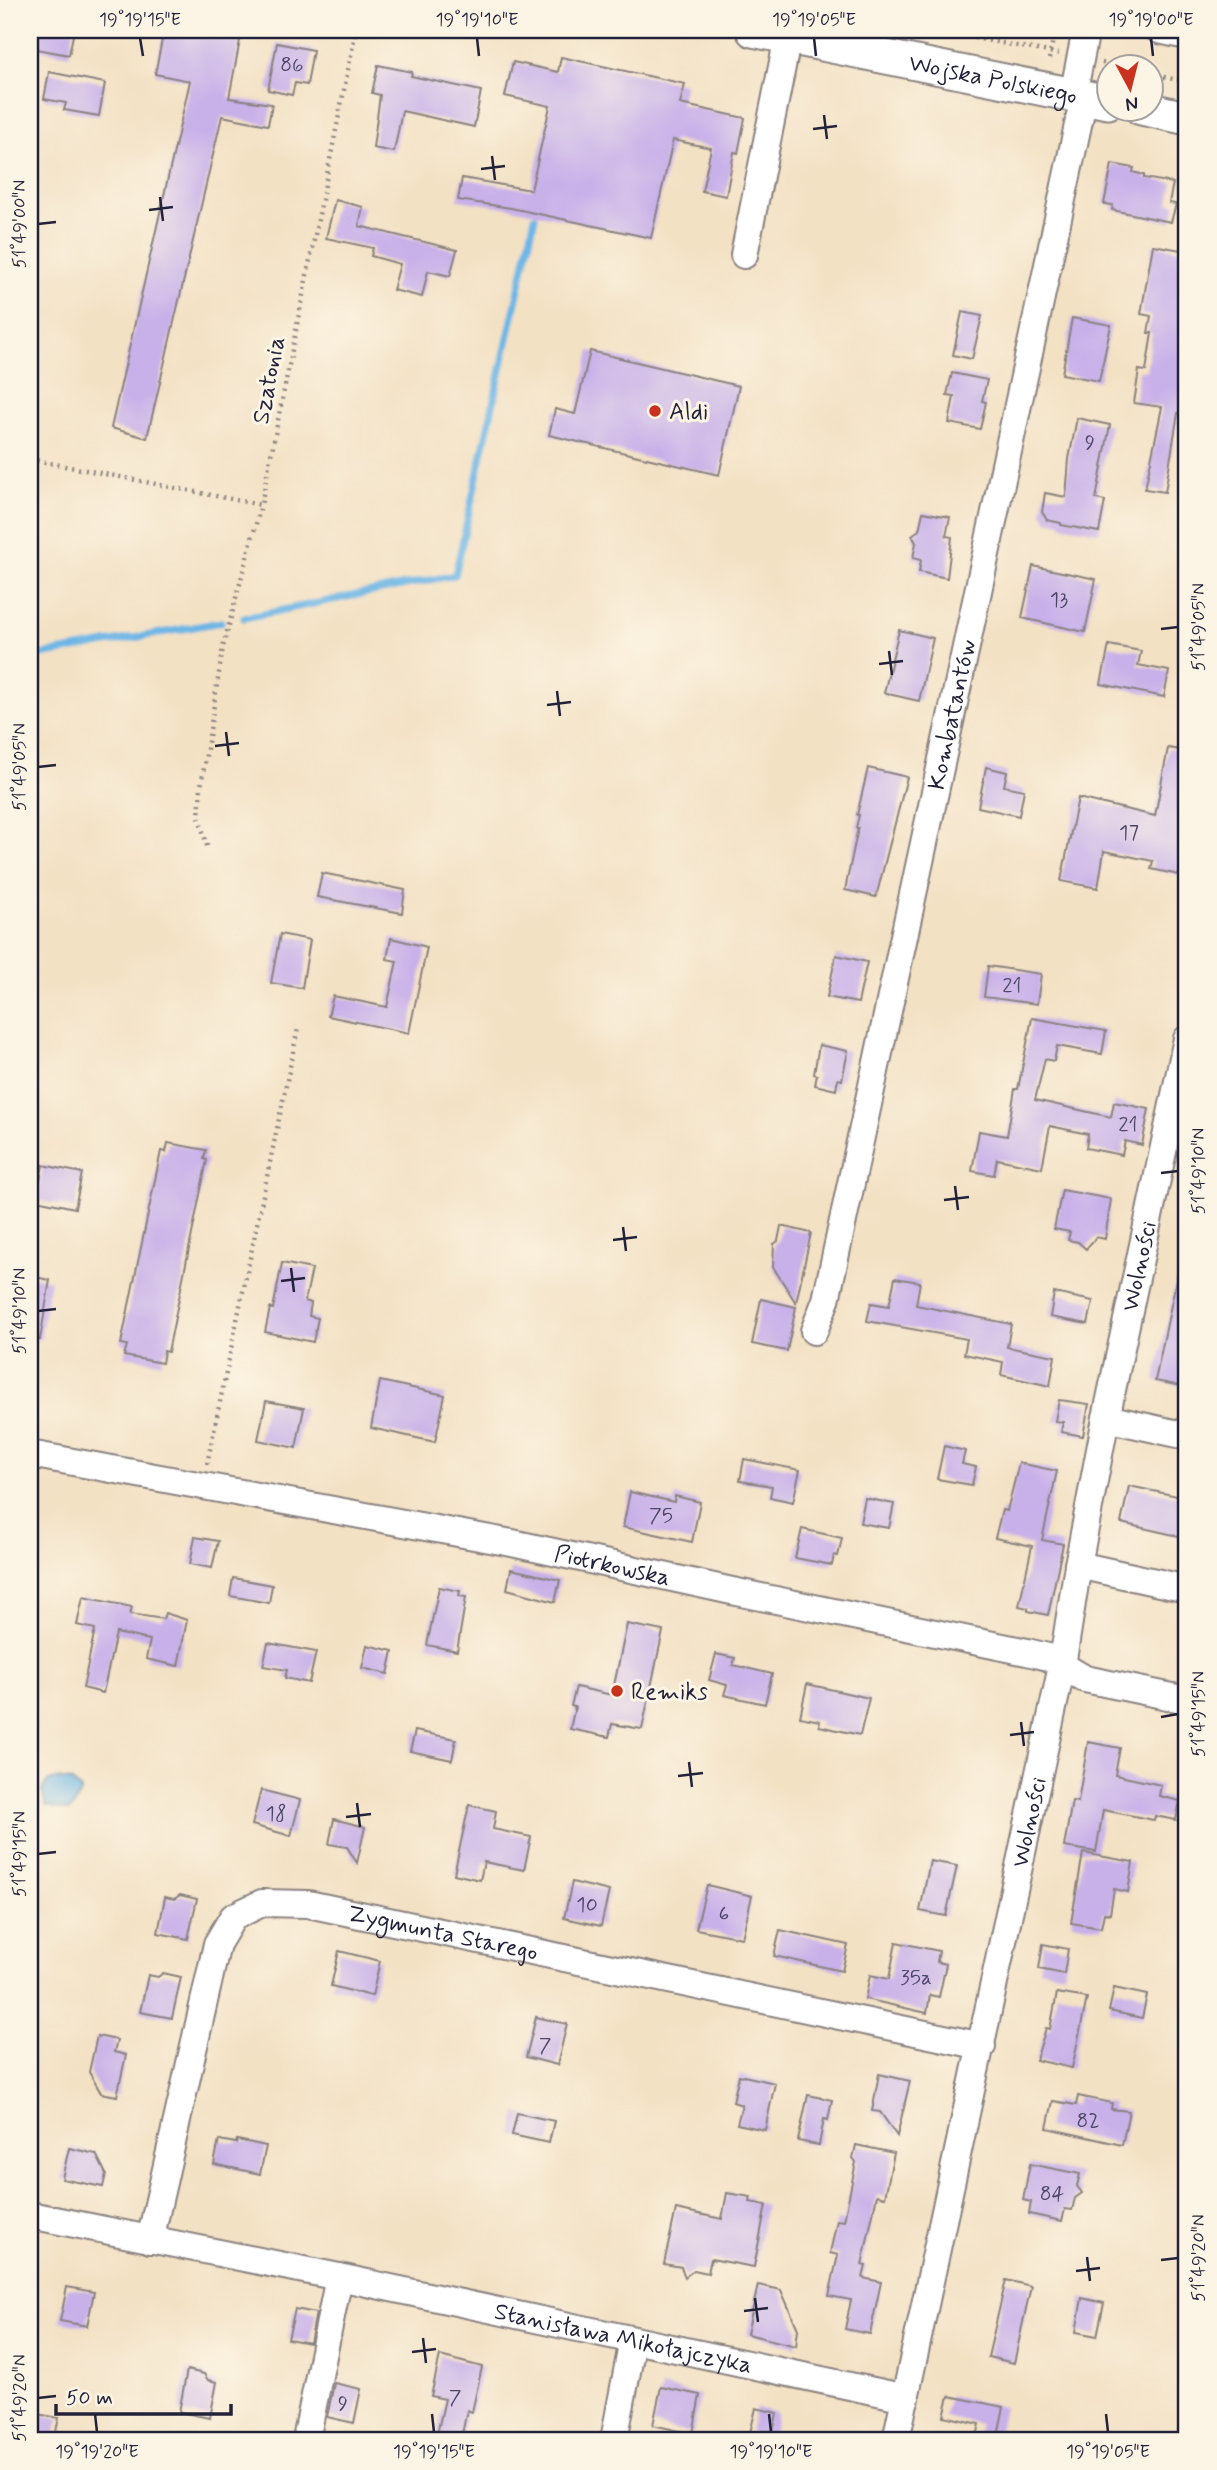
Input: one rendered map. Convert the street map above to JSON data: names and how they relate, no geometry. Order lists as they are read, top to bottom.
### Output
{
  "streets": {
    "main road": ["Wojska Polskiego"],
    "street": [
      "Kombatantów",
      "Wolności",
      "Piotrkowska",
      "Zygmunta Starego",
      "Stanisława Mikołajczyka"
    ],
    "path": ["Szatonia"]
  },
  "crossings": [
    ["Wojska Polskiego", "Kombatantów"],
    ["Wolności", "Piotrkowska"],
    ["Wolności", "Zygmunta Starego"],
    ["Wolności", "Stanisława Mikołajczyka"],
    ["Zygmunta Starego", "Stanisława Mikołajczyka"]
  ],
  "places": ["Aldi", "Remiks"],
  "house_numbers": [
    "86",
    "9",
    "13",
    "17",
    "21",
    "21",
    "75",
    "18",
    "10",
    "6",
    "35a",
    "7",
    "82",
    "84",
    "7",
    "9"
  ],
  "scale_bar": "50 m",
  "north": "bottom",
  "coordinates": [
    "19°19'15\"E",
    "19°19'10\"E",
    "19°19'05\"E",
    "19°19'00\"E",
    "51°49'00\"N",
    "51°49'05\"N",
    "51°49'10\"N",
    "51°49'15\"N",
    "51°49'20\"N",
    "19°19'20\"E"
  ]
}
